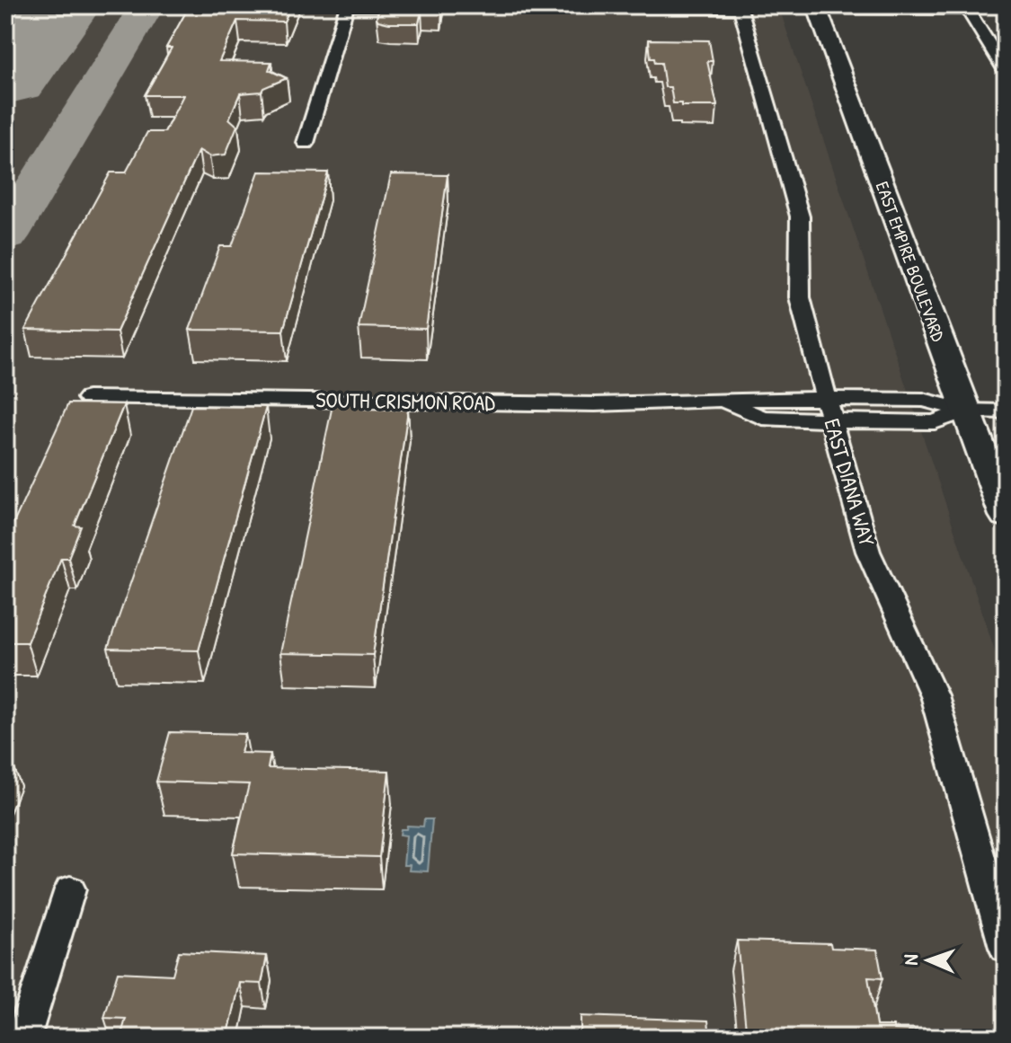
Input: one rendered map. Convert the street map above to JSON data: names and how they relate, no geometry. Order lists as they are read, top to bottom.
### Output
{
  "streets": {
    "street": ["EAST EMPIRE BOULEVARD", "SOUTH CRISMON ROAD", "EAST DIANA WAY"]
  },
  "crossings": [
    ["EAST EMPIRE BOULEVARD", "SOUTH CRISMON ROAD"],
    ["SOUTH CRISMON ROAD", "EAST DIANA WAY"]
  ],
  "north": "left"
}
